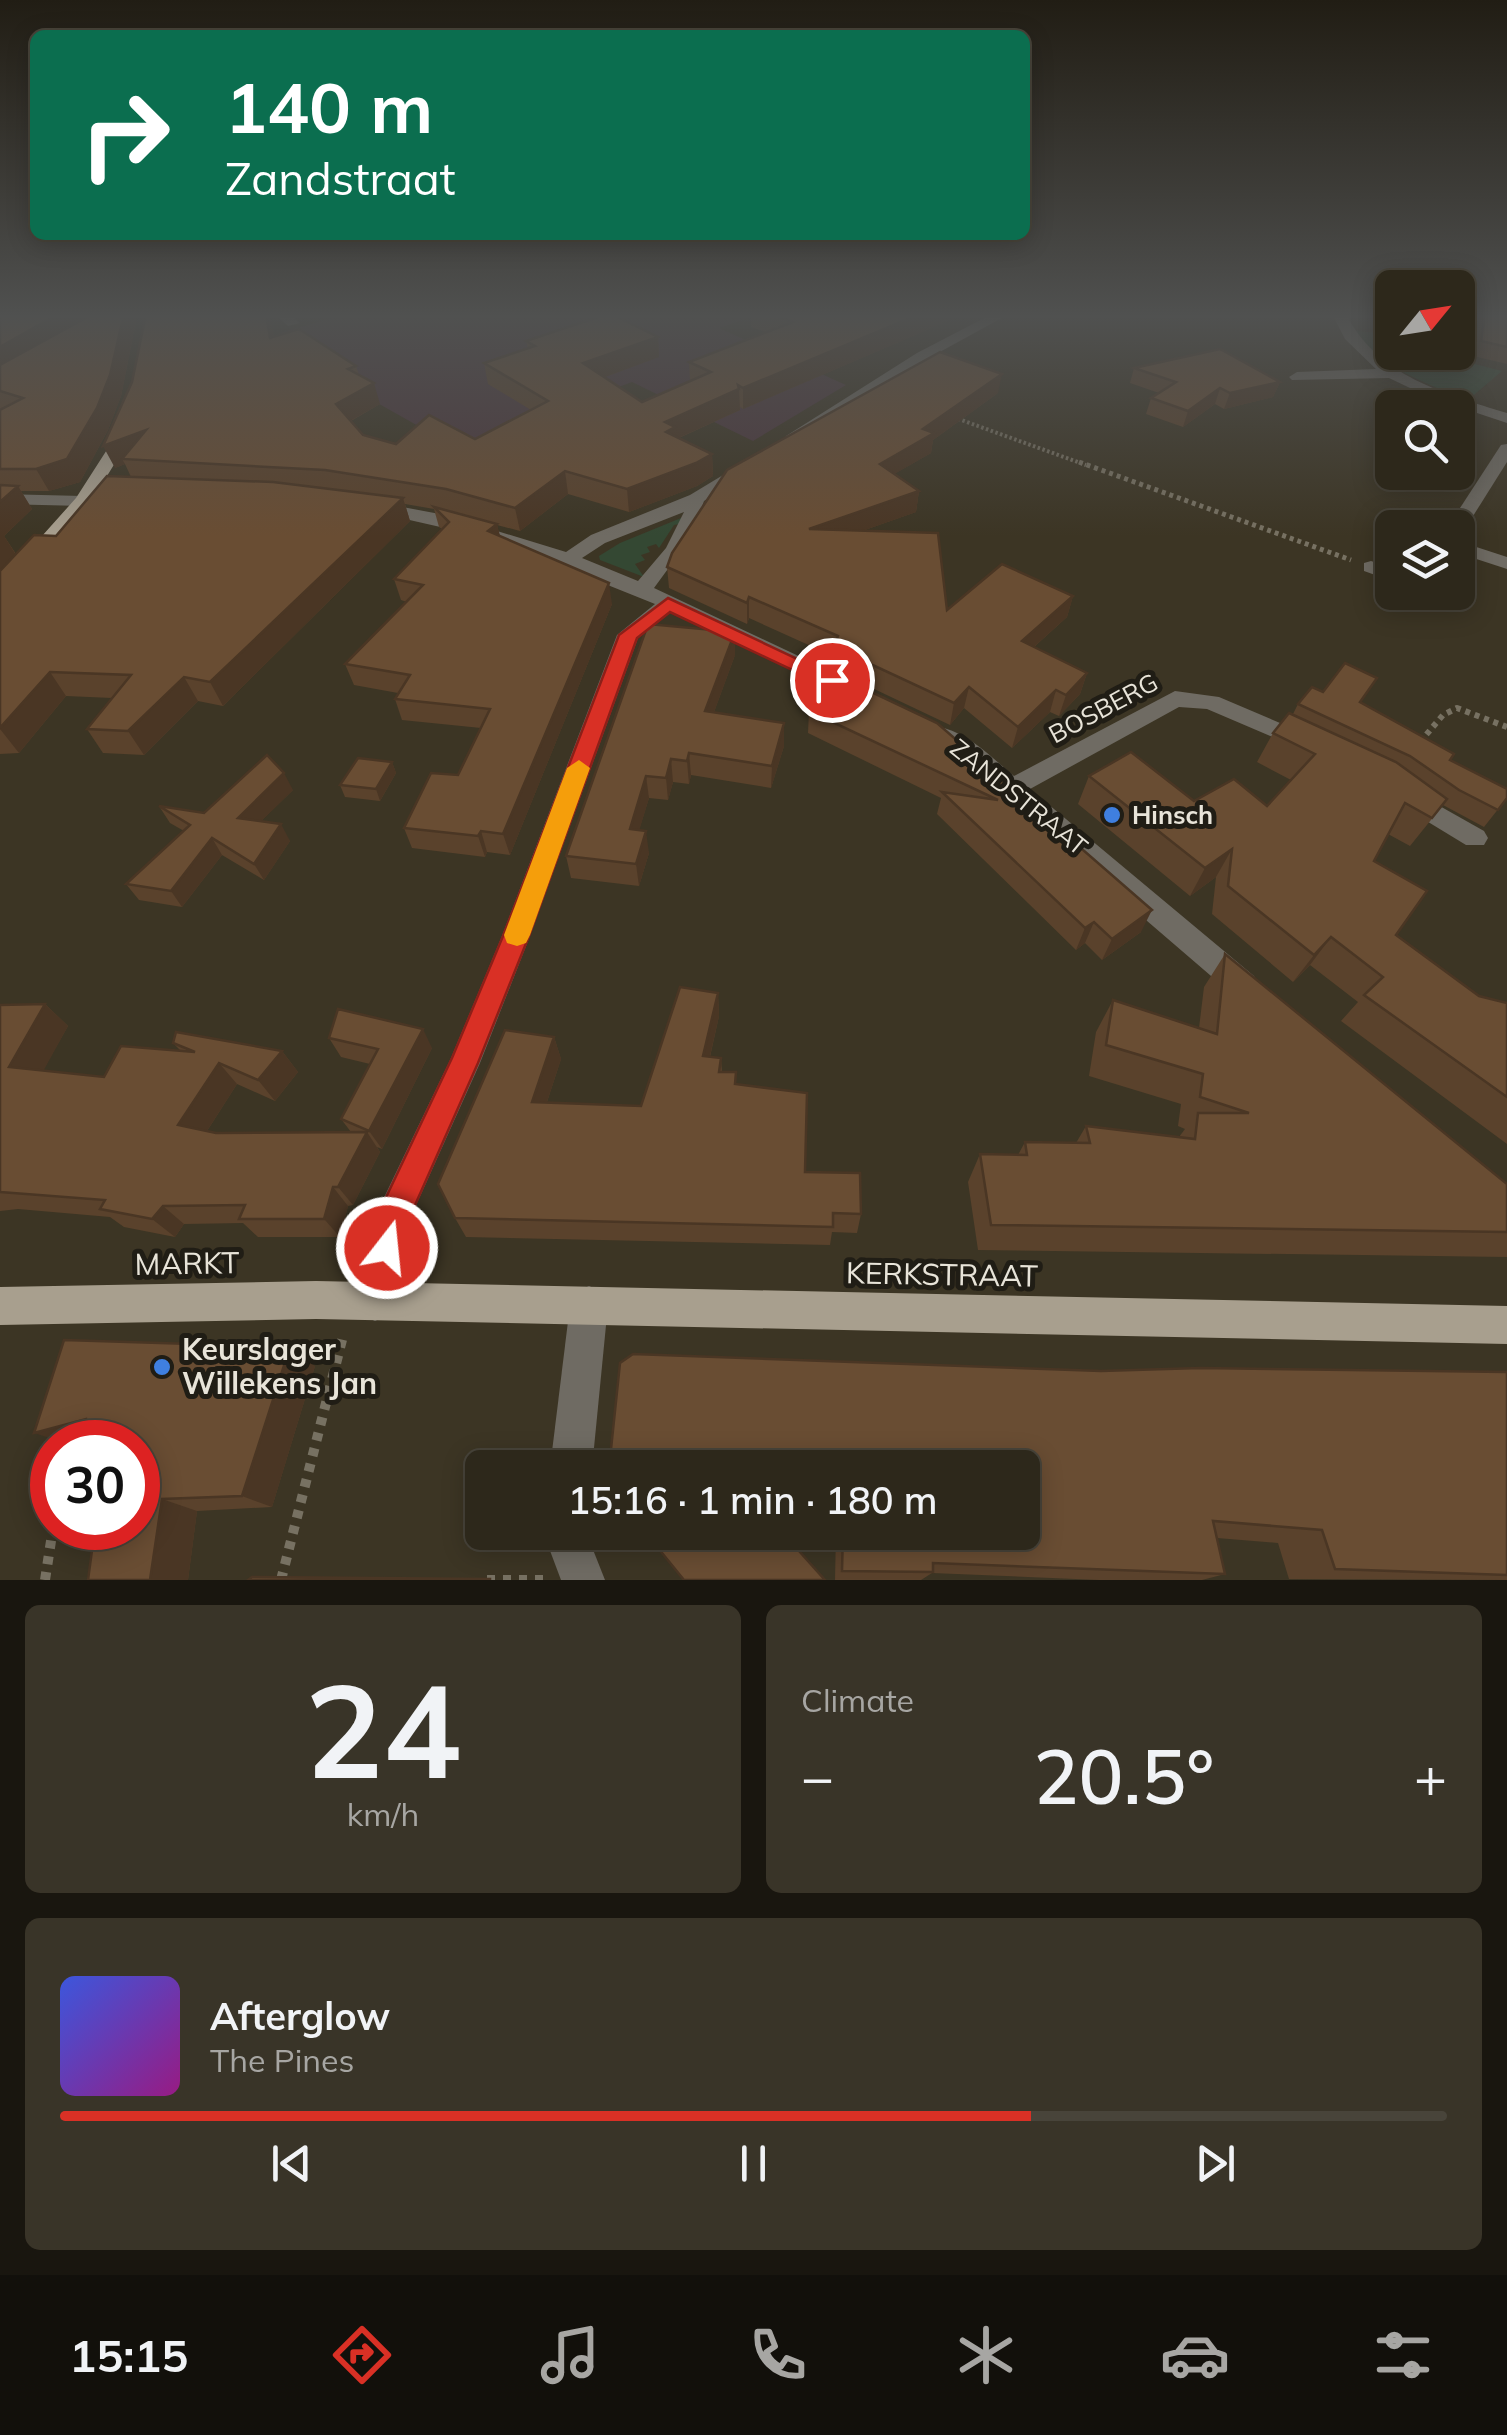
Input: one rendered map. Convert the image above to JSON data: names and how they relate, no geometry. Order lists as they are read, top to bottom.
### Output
{
  "streets": {
    "main road": ["MARKT", "KERKSTRAAT"],
    "street": ["BOSBERG", "ZANDSTRAAT"]
  },
  "crossings": [
    ["BOSBERG", "ZANDSTRAAT"],
    ["MARKT", "KERKSTRAAT"]
  ],
  "places": ["Hinsch", "Keurslager Willekens Jan"],
  "north": "top right",
  "page": {
    "turn": ["140 m", "Zandstraat"],
    "limit": "30",
    "trip": "15:16 · 1 min · 180 m",
    "tile": [
      ["24", "km/h"],
      "Climate"
    ],
    "heat": ["−", "20.5°", "+"],
    "song": ["Afterglow", "The Pines"],
    "tabs": "15:15"
  }
}
